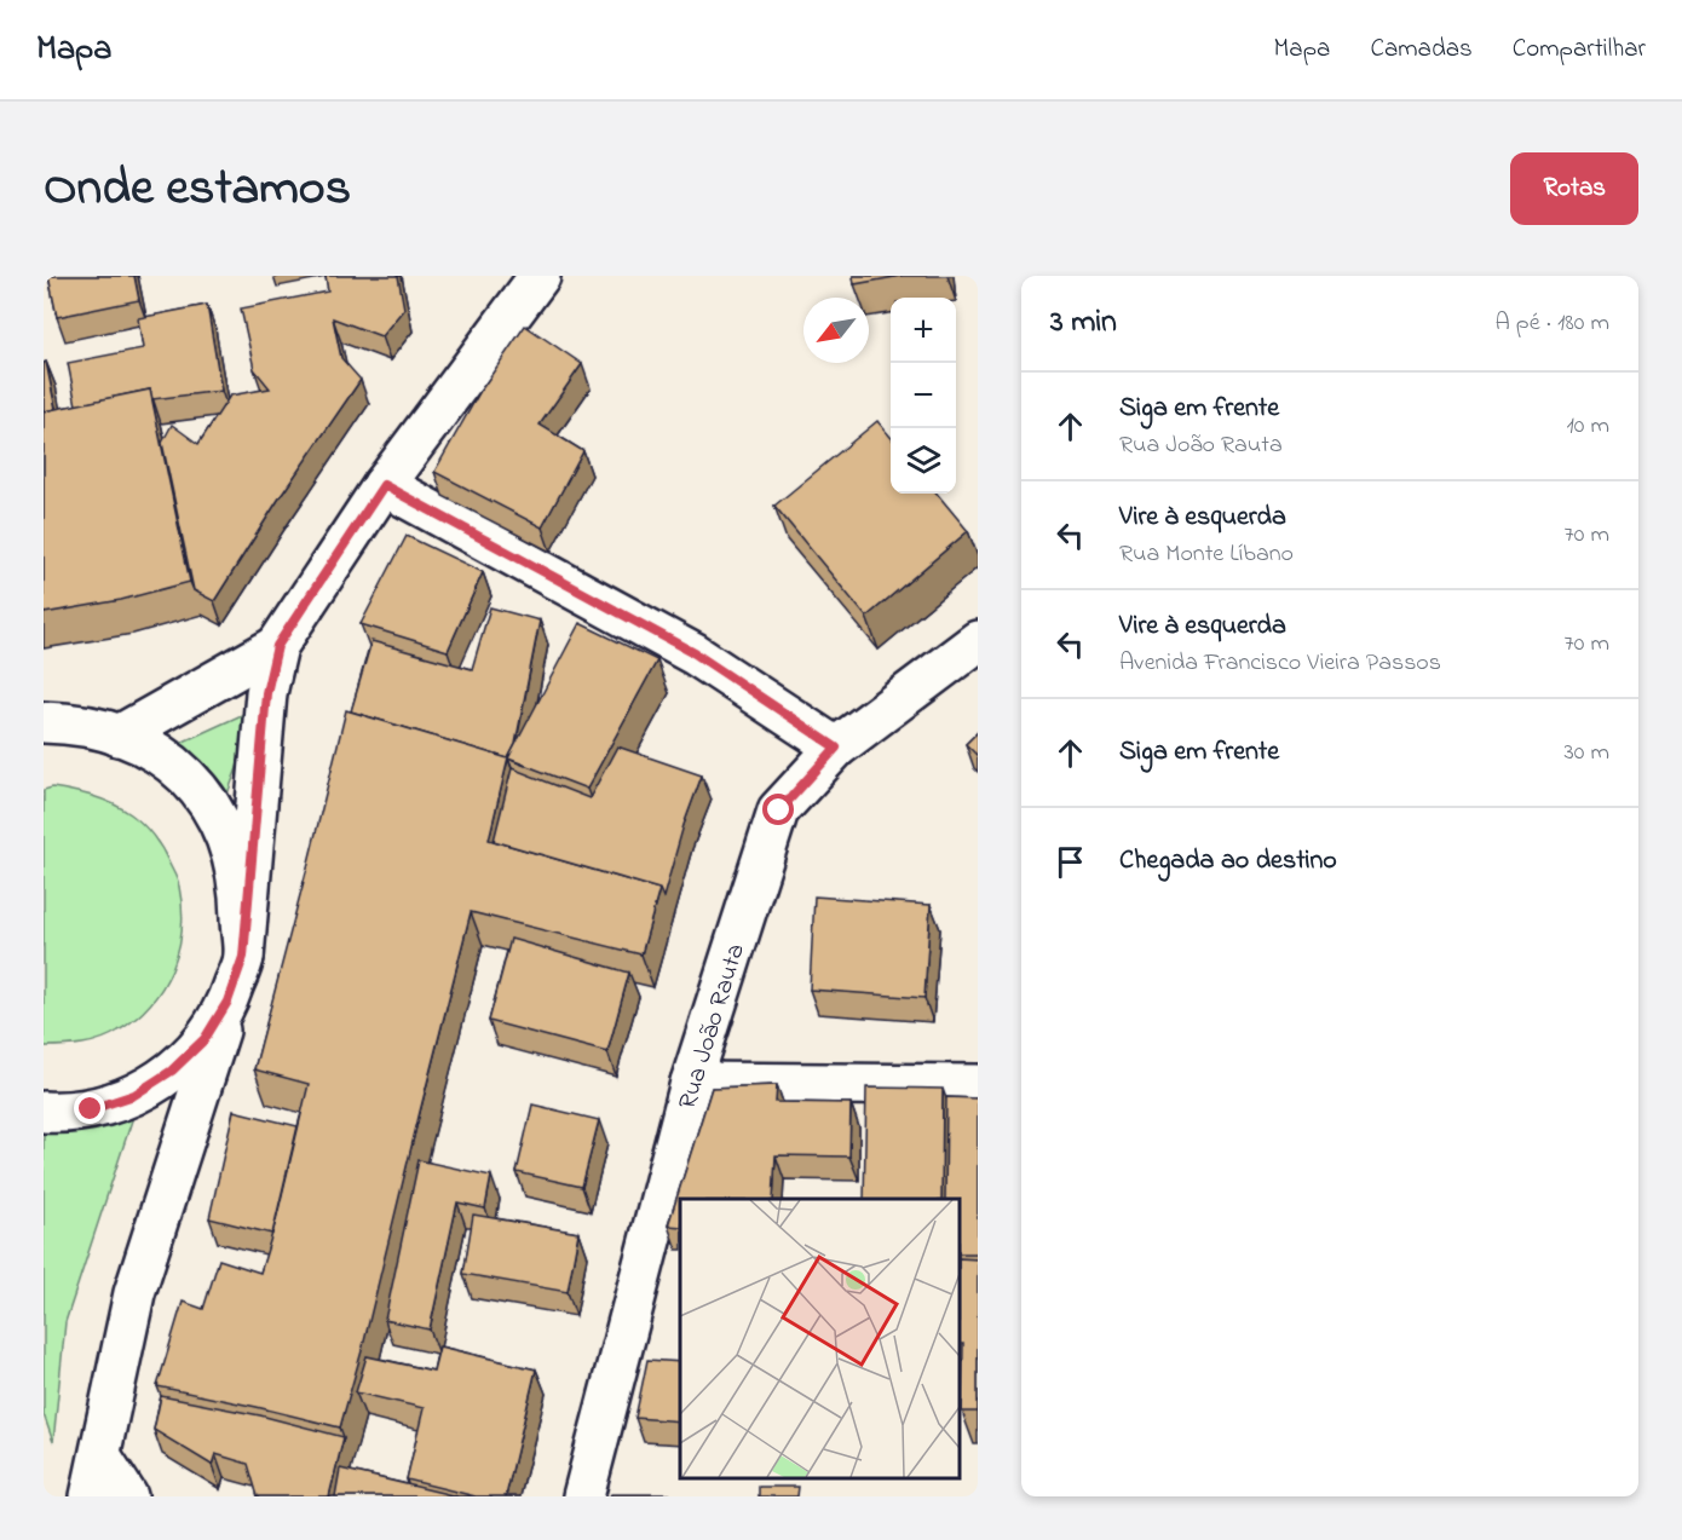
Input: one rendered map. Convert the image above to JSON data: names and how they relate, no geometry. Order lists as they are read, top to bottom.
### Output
{
  "streets": {
    "main road": ["Rua João Rauta"]
  },
  "north": "bottom left",
  "page": {
    "header": "Mapa",
    "nav": ["Mapa", "Camadas", "Compartilhar"],
    "title": "Onde estamos",
    "buttons": "Rotas",
    "heading": ["3 min", "A pé · 180 m"],
    "map_buttons": ["+", "−"],
    "list": [
      ["Siga em frente", "Rua João Rauta", "10 m"],
      ["Vire à esquerda", "Rua Monte Líbano", "70 m"],
      ["Vire à esquerda", "Avenida Francisco Vieira Passos", "70 m"],
      ["Siga em frente", "30 m"],
      "Chegada ao destino"
    ]
  }
}
